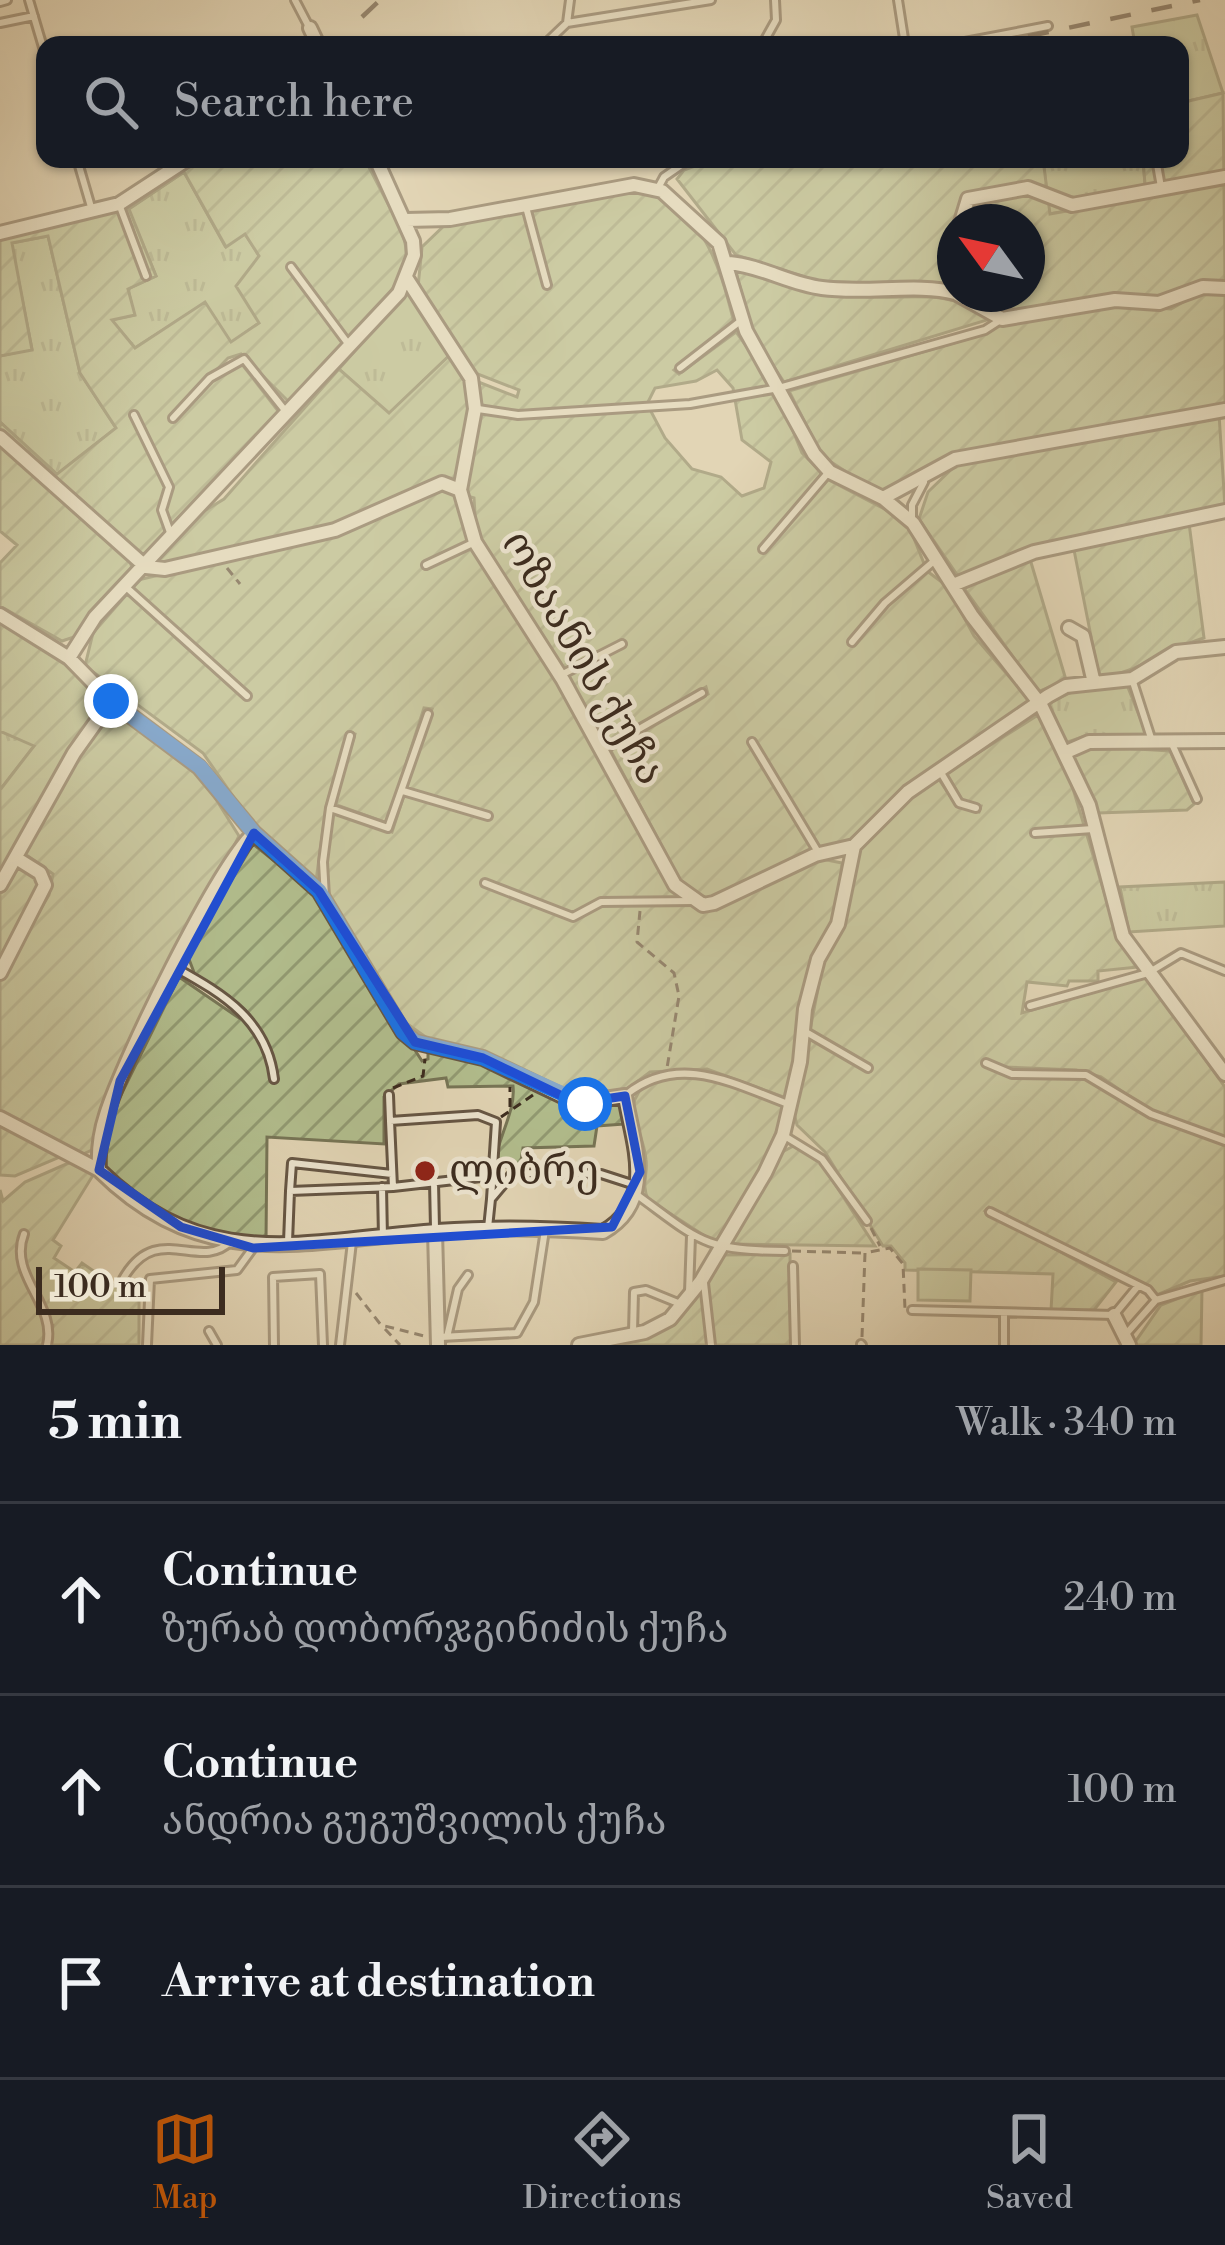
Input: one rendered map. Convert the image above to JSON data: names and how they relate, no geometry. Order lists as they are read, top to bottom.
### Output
{
  "streets": {
    "street": ["ოზაანის ქუჩა"]
  },
  "places": ["ლიბრე"],
  "scale_bar": "100 m",
  "north": "top left",
  "page": {
    "search": "Search here",
    "scale": "100 m",
    "heading": ["5 min", "Walk · 340 m"],
    "list": [
      ["Continue", "ზურაბ დობორჯგინიძის ქუჩა", "240 m"],
      ["Continue", "ანდრია გუგუშვილის ქუჩა", "100 m"],
      "Arrive at destination"
    ],
    "nav": ["Map", "Directions", "Saved"]
  }
}
